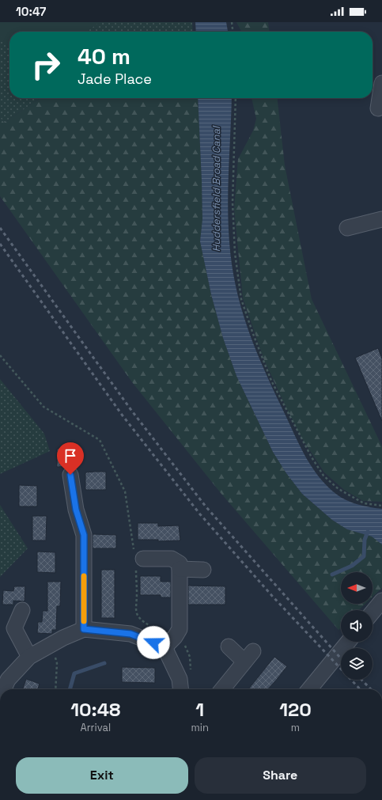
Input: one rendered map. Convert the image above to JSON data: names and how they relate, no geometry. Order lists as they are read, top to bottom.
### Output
{
  "water": ["Huddersfield Broad Canal"],
  "north": "left",
  "page": {
    "status": "10:47",
    "turn": ["40 m", "Jade Place"],
    "eta": [
      "10:48",
      "Arrival",
      "1",
      "min",
      "120",
      "m"
    ],
    "buttons": ["Exit", "Share"]
  }
}
